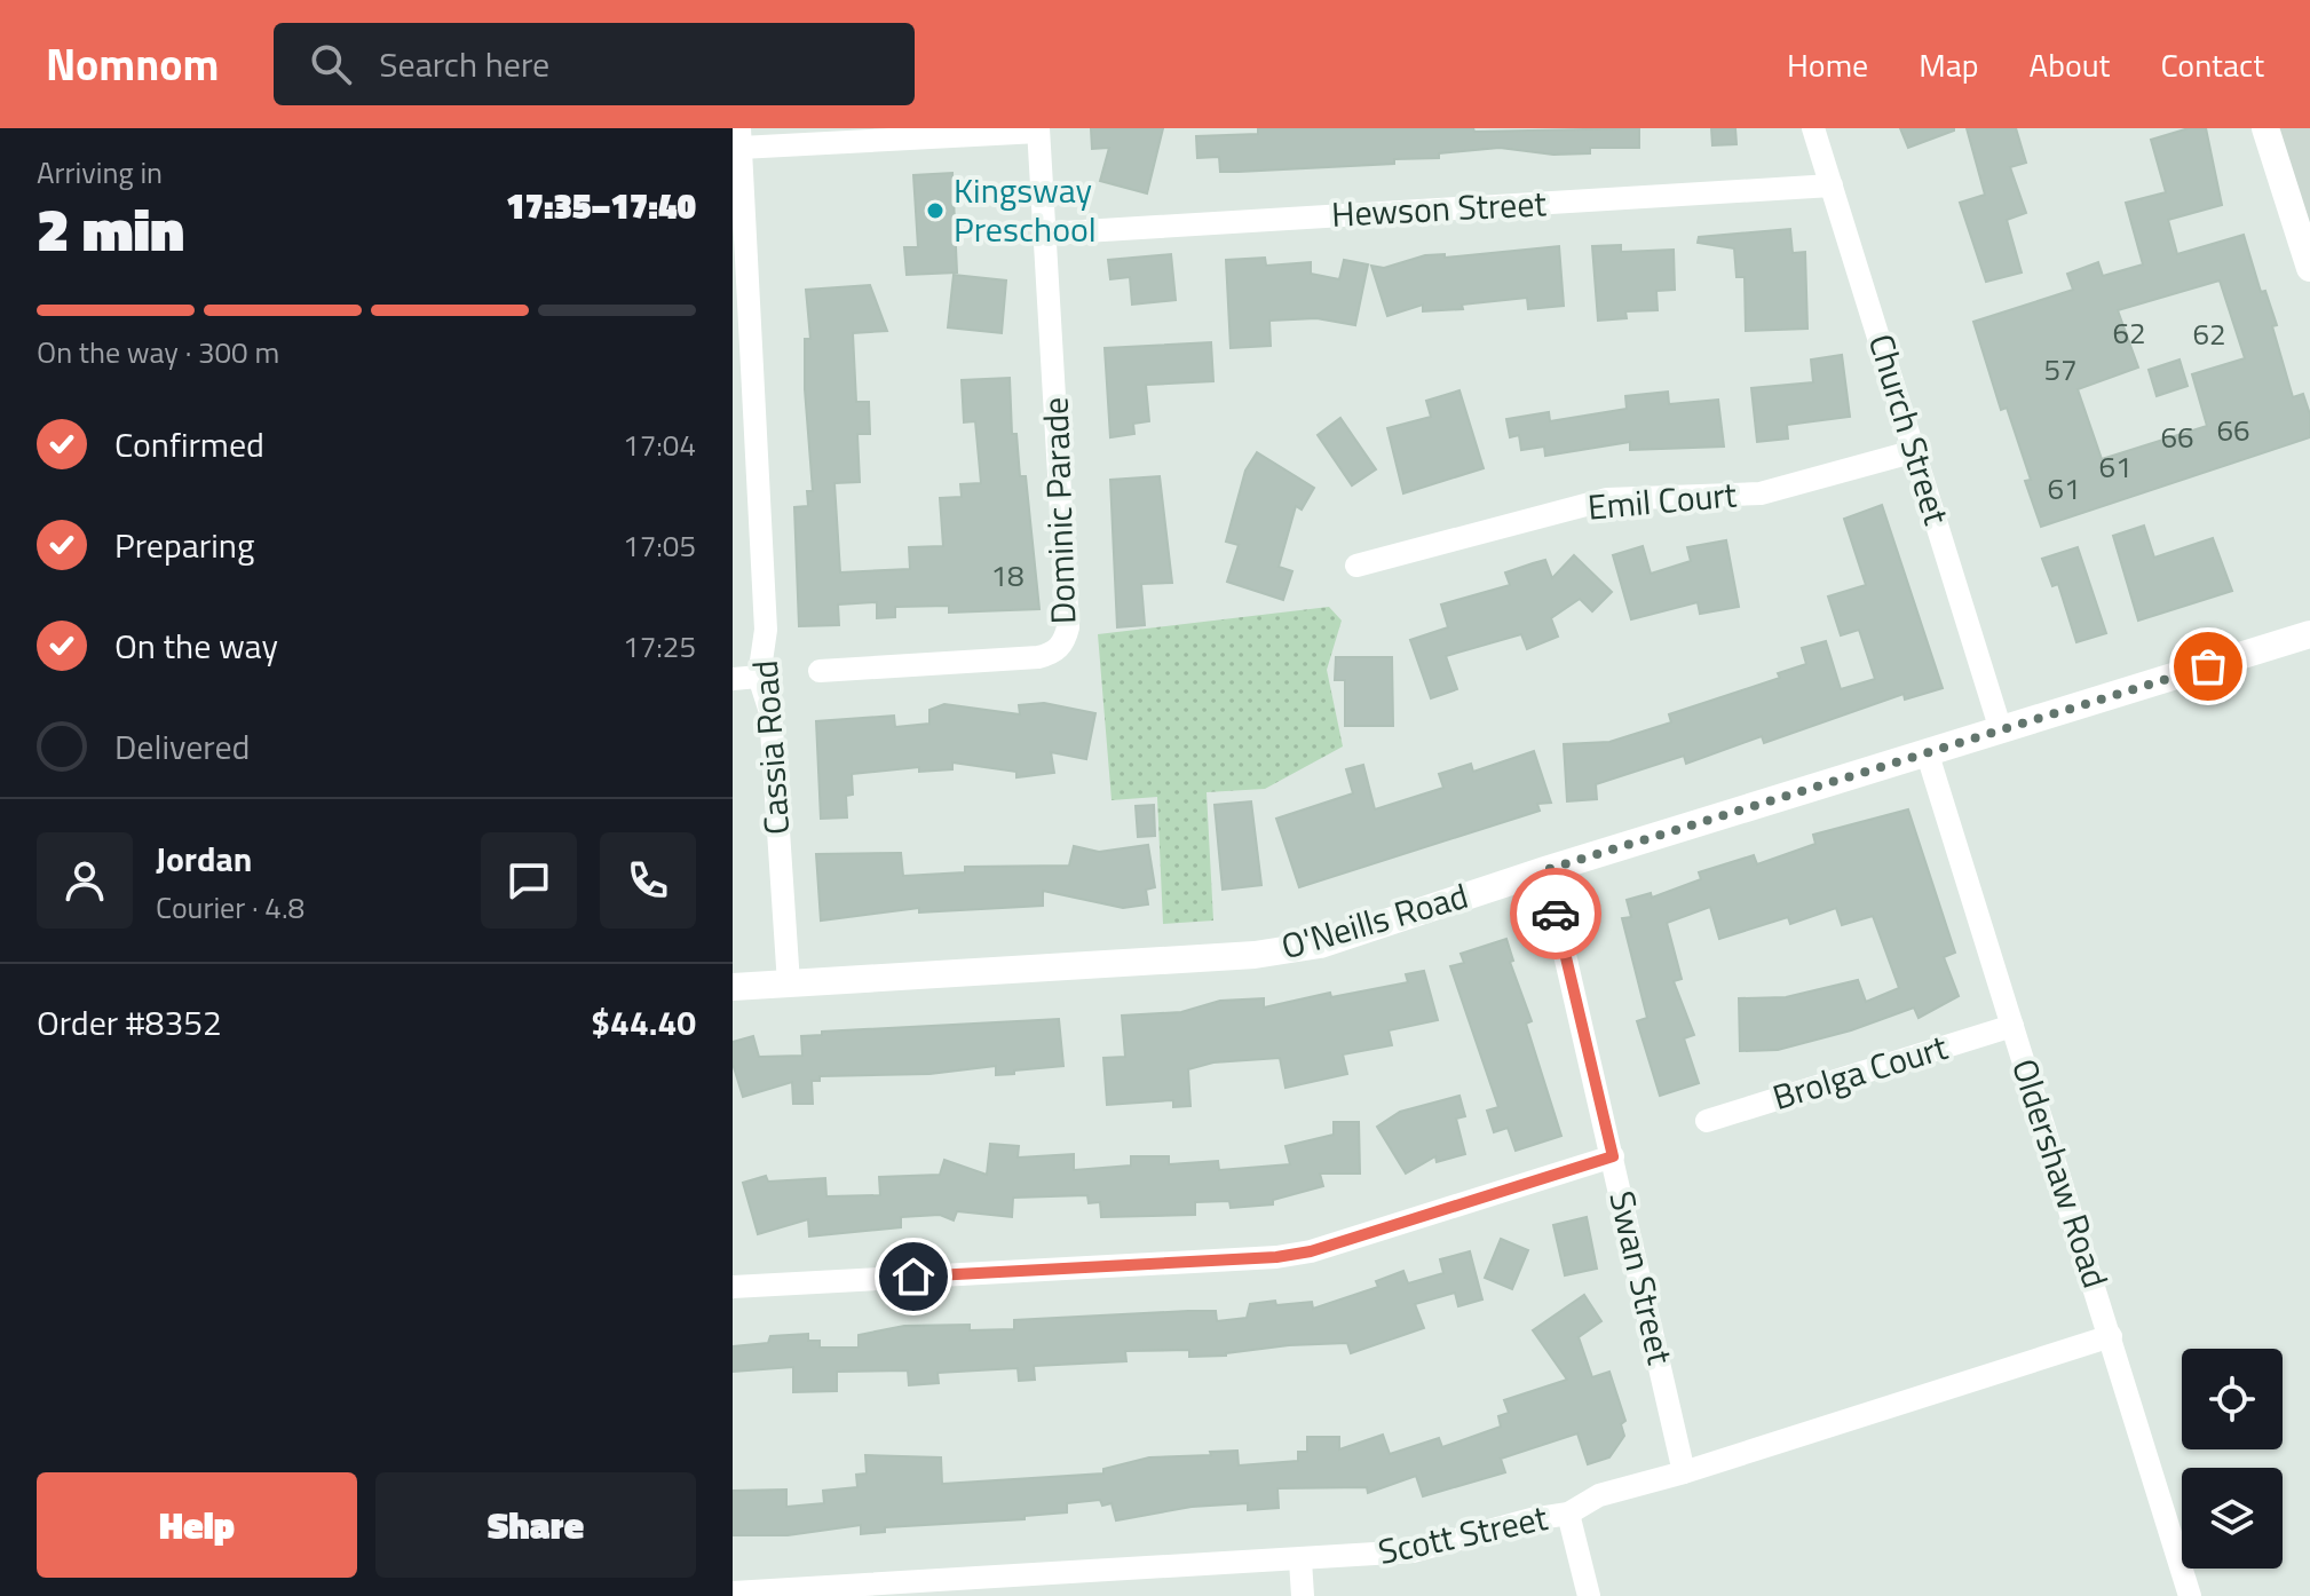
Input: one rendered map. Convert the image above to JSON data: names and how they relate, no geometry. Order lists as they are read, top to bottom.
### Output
{
  "streets": {
    "street": [
      "Hewson Street",
      "Church Street",
      "Emil Court",
      "Dominic Parade",
      "Cassia Road",
      "O'Neills Road",
      "Brolga Court",
      "Oldershaw Road",
      "Swan Street",
      "Scott Street"
    ]
  },
  "crossings": [
    ["Hewson Street", "Church Street"],
    ["Hewson Street", "Dominic Parade"],
    ["Church Street", "Emil Court"],
    ["Church Street", "O'Neills Road"],
    ["Cassia Road", "O'Neills Road"],
    ["O'Neills Road", "Oldershaw Road"],
    ["O'Neills Road", "Swan Street"],
    ["Brolga Court", "Oldershaw Road"],
    ["Oldershaw Road", "Scott Street"],
    ["Swan Street", "Scott Street"]
  ],
  "places": ["Kingsway Preschool"],
  "house_numbers": [
    "62",
    "62",
    "57",
    "66",
    "66",
    "61",
    "61",
    "18"
  ],
  "page": {
    "header": "Nomnom",
    "search": "Search here",
    "nav": [
      "Home",
      "Map",
      "About",
      "Contact"
    ],
    "heading": ["2 min", "Arriving in", "17:35–17:40"],
    "panel": [
      "Jordan",
      "Courier · 4.8",
      "Order #8352",
      "$44.40"
    ],
    "bar": "On the way · 300 m",
    "list": [
      ["Confirmed", "17:04"],
      ["Preparing", "17:05"],
      ["On the way", "17:25"],
      "Delivered"
    ],
    "buttons": ["Help", "Share"]
  }
}
